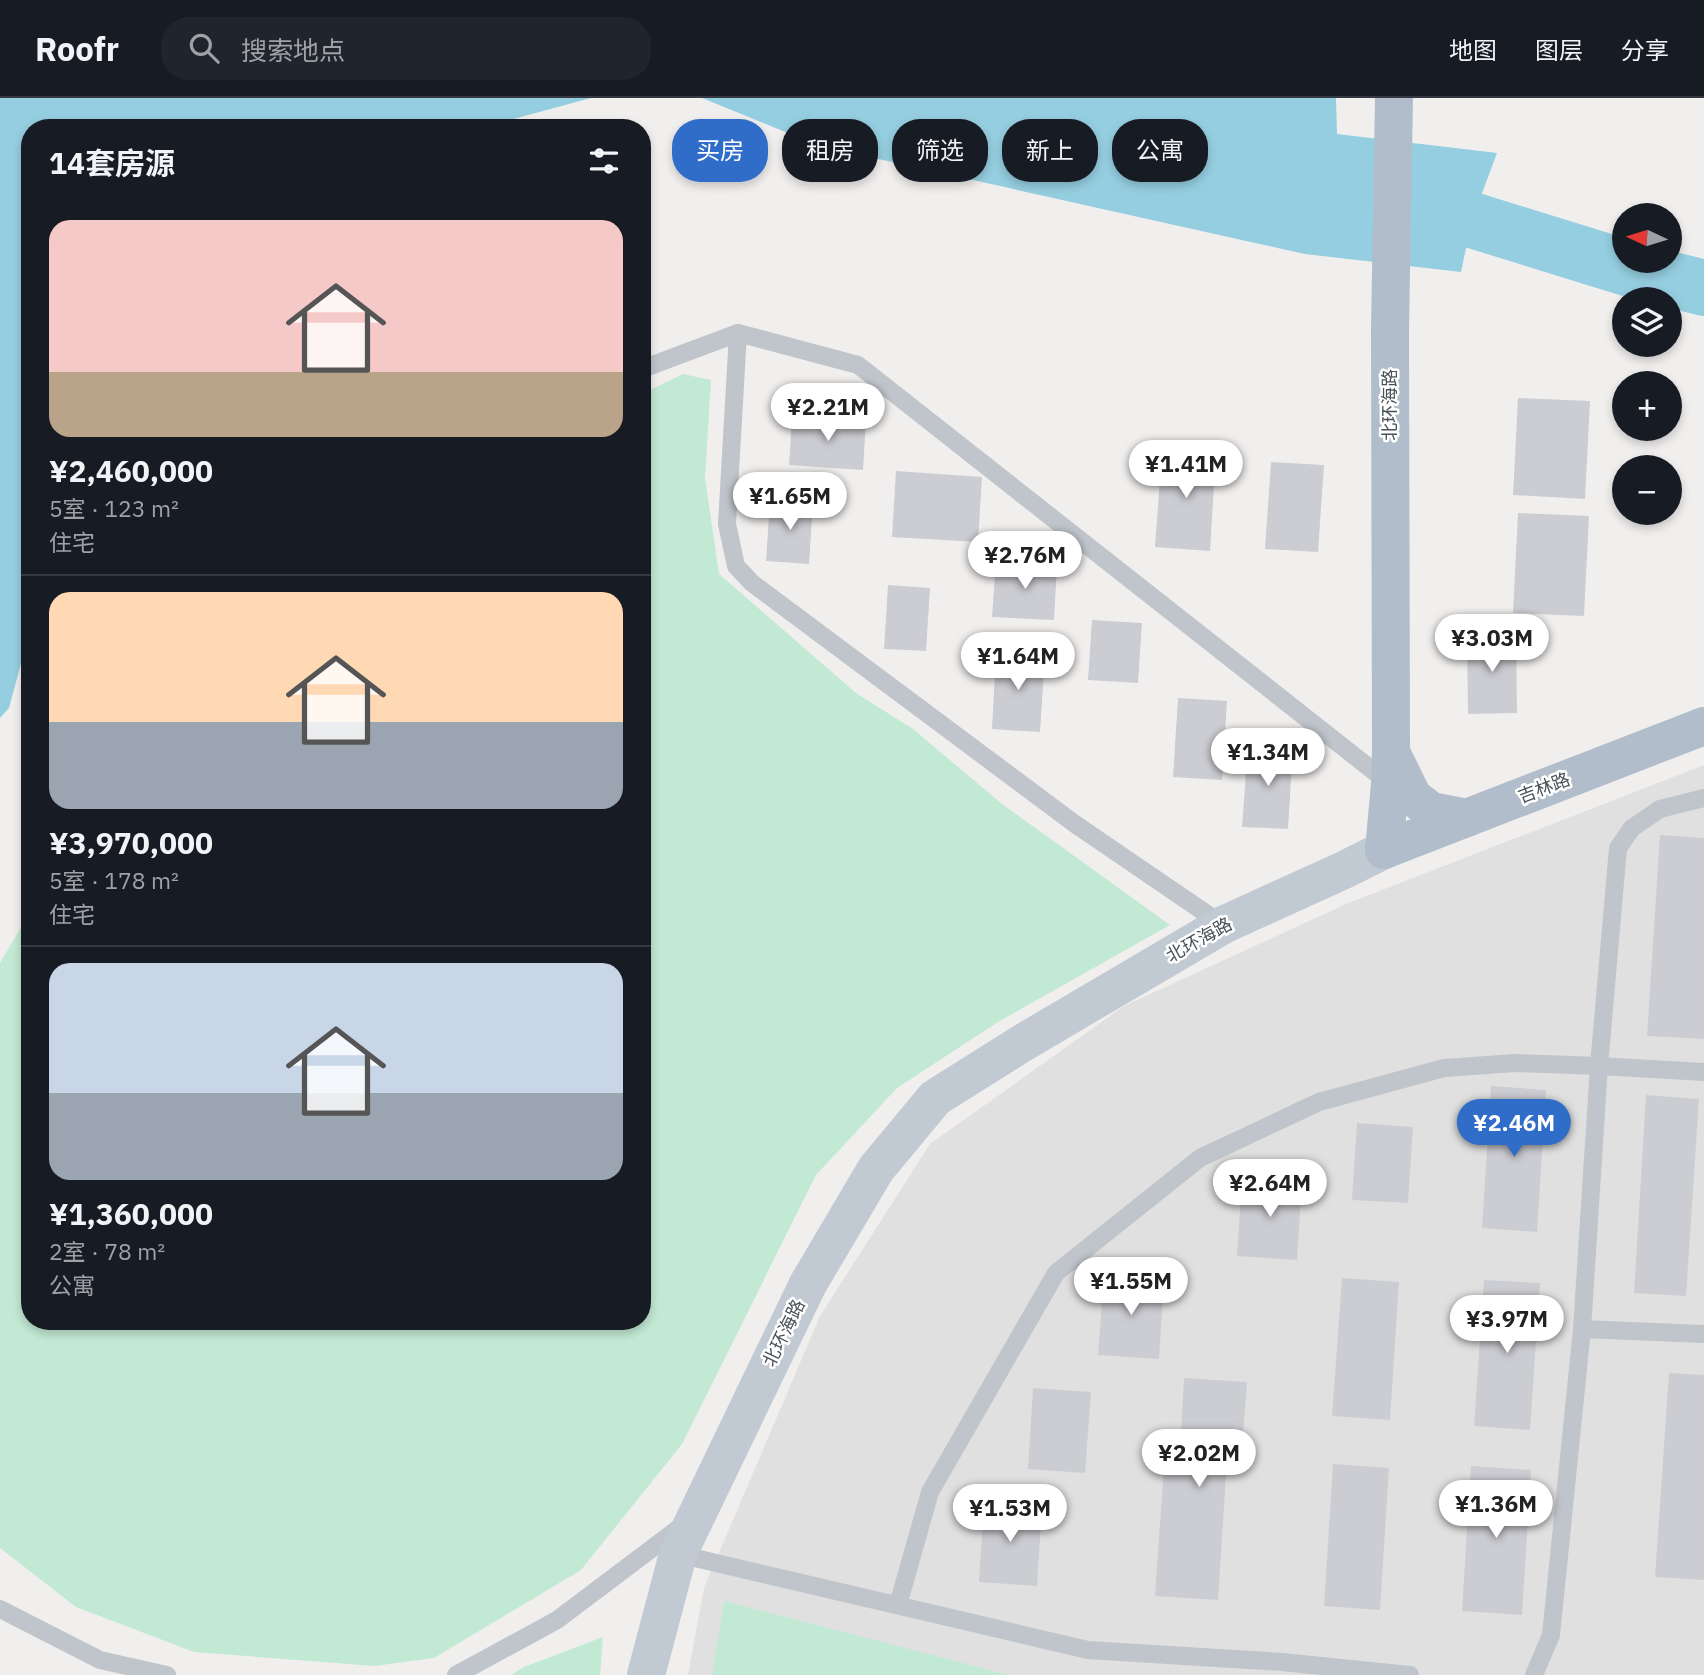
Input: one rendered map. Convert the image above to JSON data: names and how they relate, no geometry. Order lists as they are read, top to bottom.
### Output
{
  "streets": {
    "main road": ["北环海路", "吉林路"]
  },
  "crossings": [
    ["北环海路", "吉林路"]
  ],
  "north": "left",
  "page": {
    "header": "Roofr",
    "search": "搜索地点",
    "nav": ["地图", "图层", "分享"],
    "chip": [
      "买房",
      "租房",
      "筛选",
      "新上",
      "公寓"
    ],
    "heading": "14套房源",
    "map_buttons": ["+", "−"],
    "list": [
      {
        "name": "¥2,460,000",
        "note": "5室 · 123 m² · 住宅"
      },
      {
        "name": "¥3,970,000",
        "note": "5室 · 178 m² · 住宅"
      },
      {
        "name": "¥1,360,000",
        "note": "2室 · 78 m² · 公寓"
      }
    ],
    "price": [
      "¥2.21M",
      "¥1.41M",
      "¥1.65M",
      "¥2.76M",
      "¥3.03M",
      "¥1.64M",
      "¥1.34M",
      "¥2.46M",
      "¥2.64M",
      "¥1.55M",
      "¥3.97M",
      "¥2.02M",
      "¥1.36M",
      "¥1.53M"
    ]
  }
}
